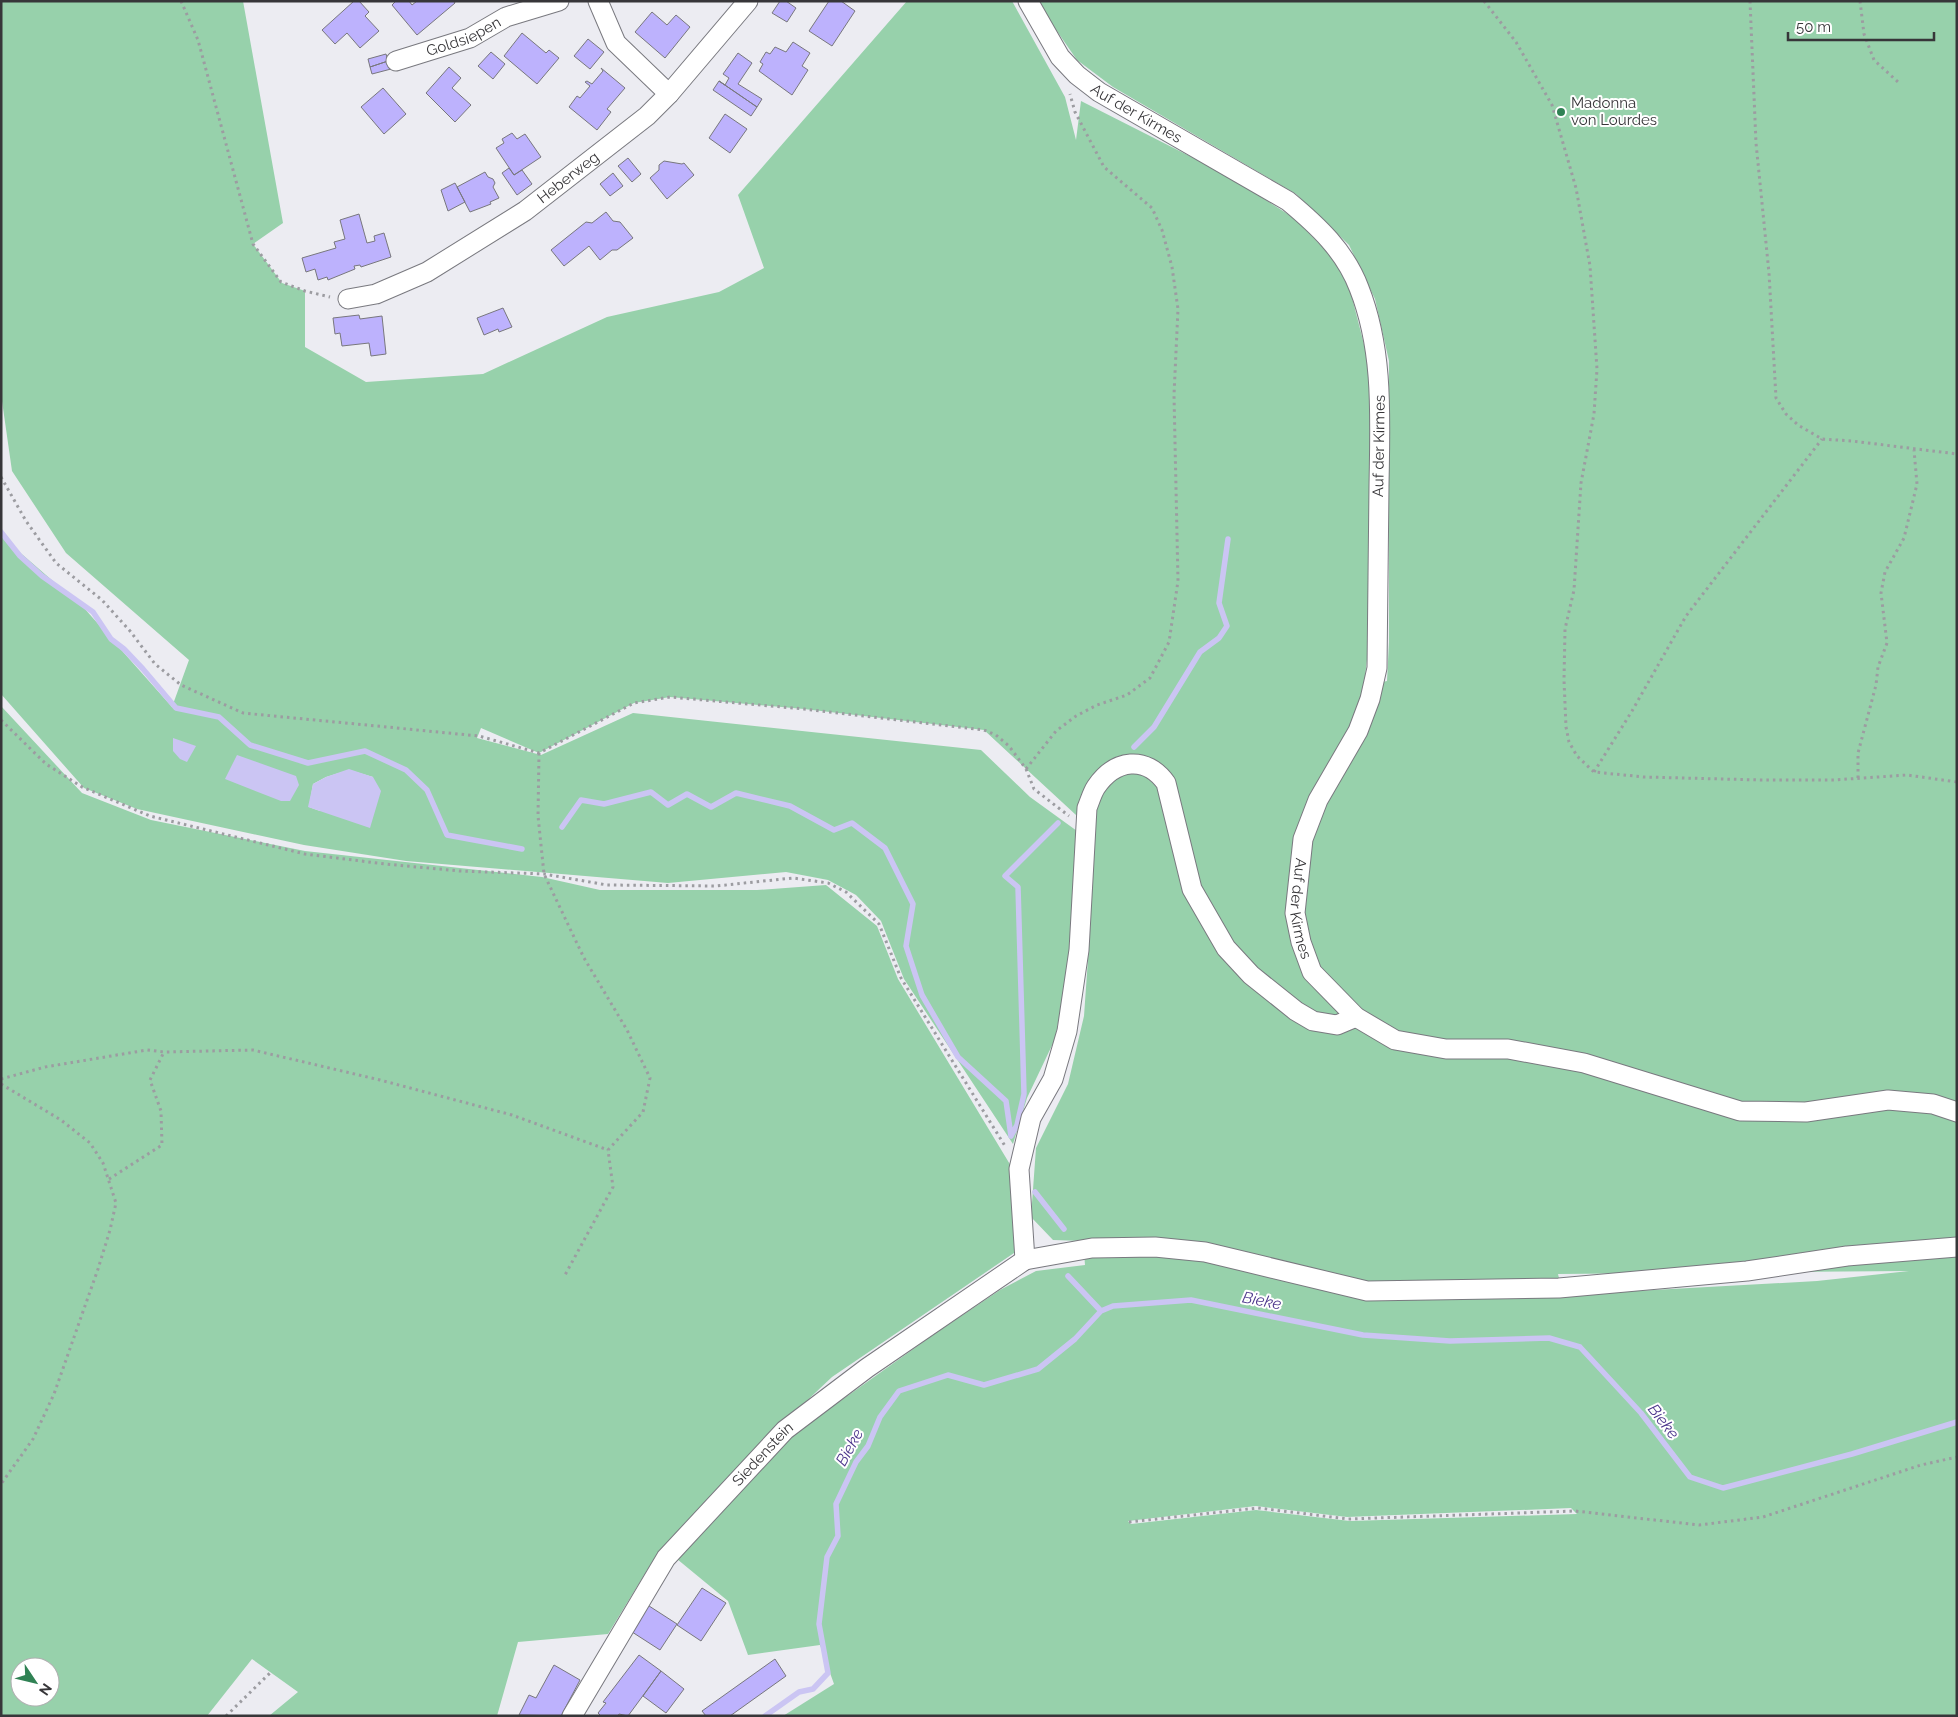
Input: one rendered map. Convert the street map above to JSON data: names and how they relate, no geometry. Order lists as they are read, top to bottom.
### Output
{
  "streets": {
    "street": [
      "Goldsiepen",
      "Auf der Kirmes",
      "Heberweg",
      "Siedenstein"
    ]
  },
  "water": ["Bieke"],
  "places": ["Madonna von Lourdes"],
  "scale_bar": "50 m",
  "north": "bottom right"
}
